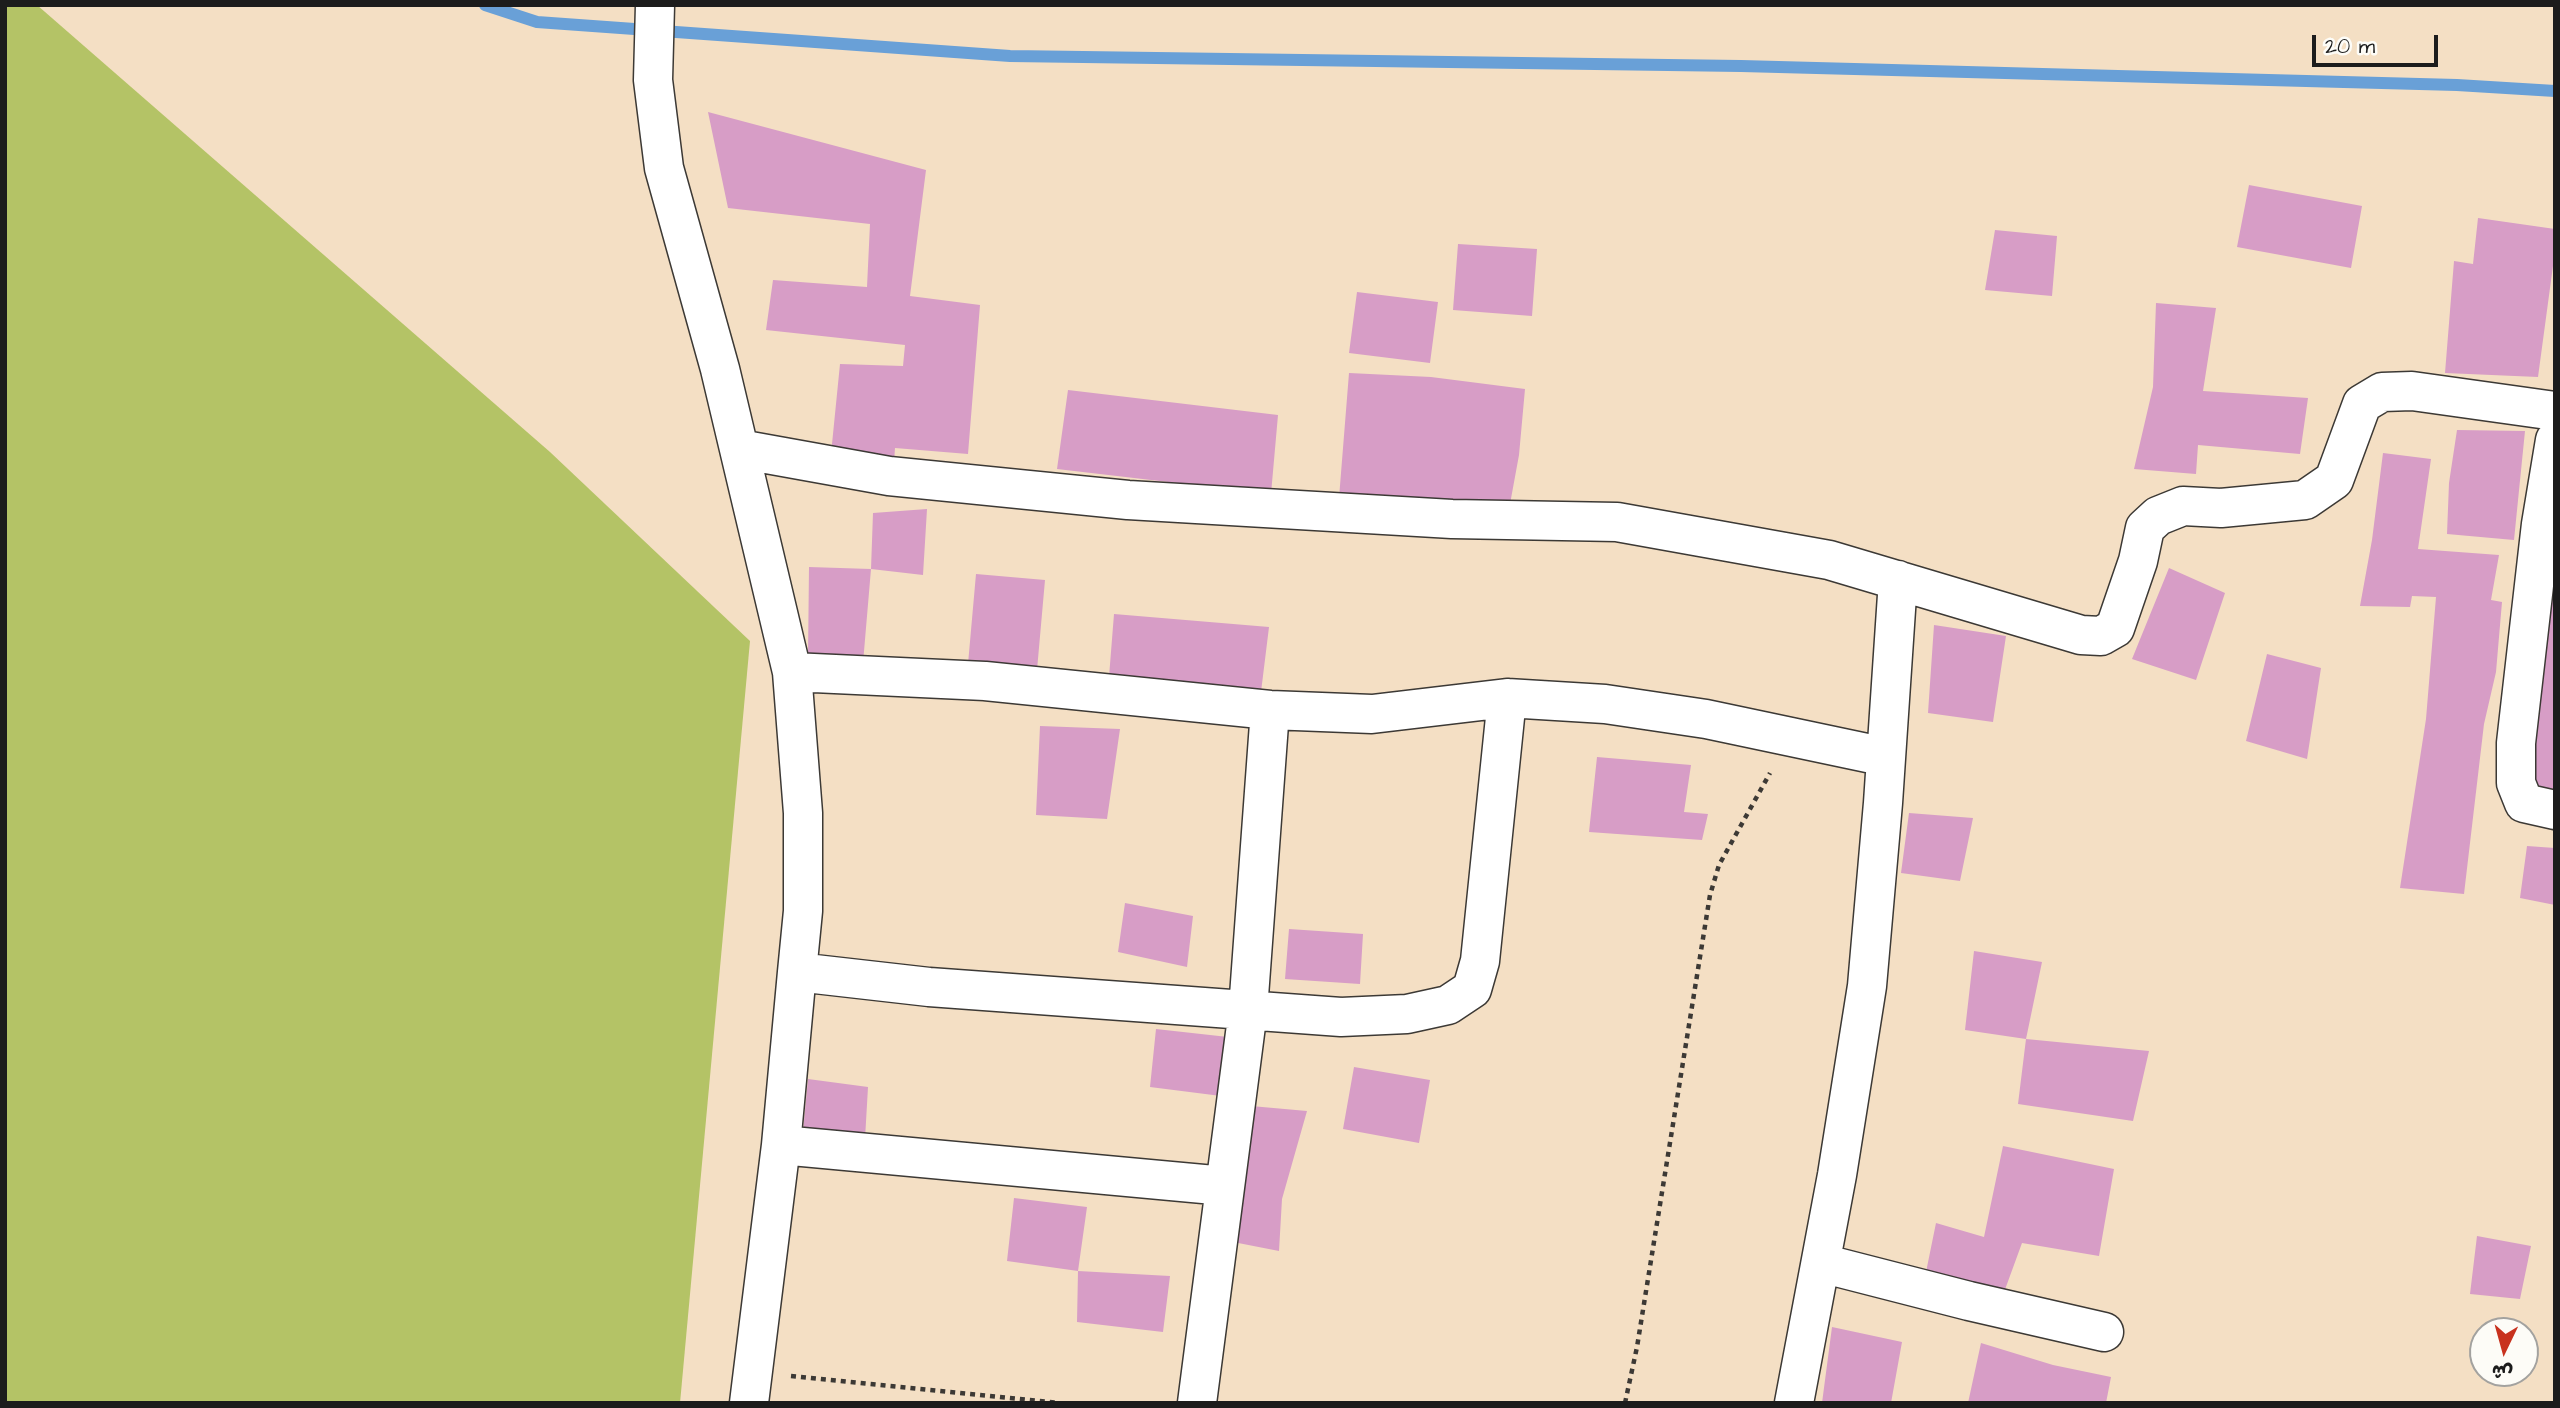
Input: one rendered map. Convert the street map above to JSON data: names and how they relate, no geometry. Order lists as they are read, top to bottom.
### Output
{
  "scale_bar": "20 m",
  "north": "bottom"
}
